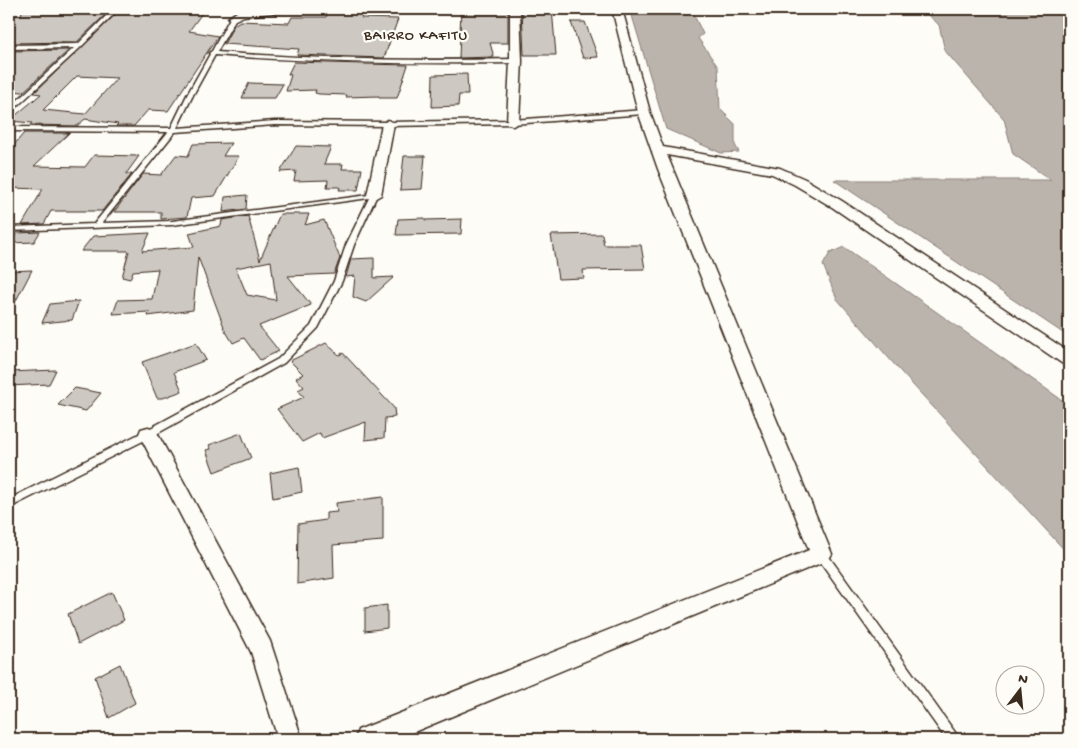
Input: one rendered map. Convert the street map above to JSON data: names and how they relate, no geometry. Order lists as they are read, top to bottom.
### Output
{
  "districts": ["BAIRRO KAFITU"],
  "north": "top"
}
